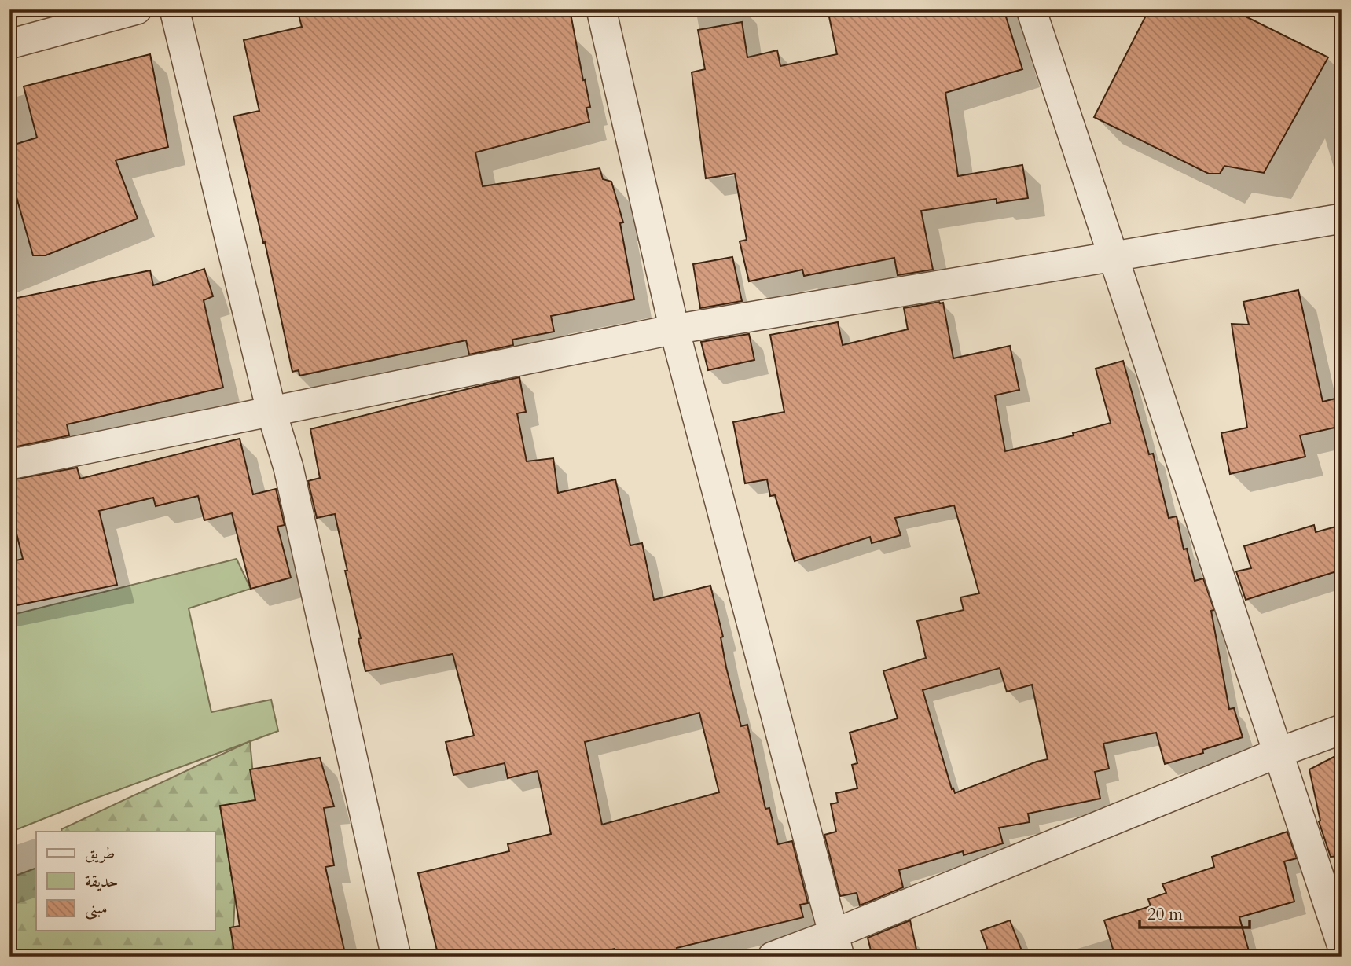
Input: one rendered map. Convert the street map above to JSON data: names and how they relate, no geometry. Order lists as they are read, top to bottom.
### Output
{
  "legend": ["طريق", "حديقة", "مبنى"],
  "scale_bar": "20 m"
}
